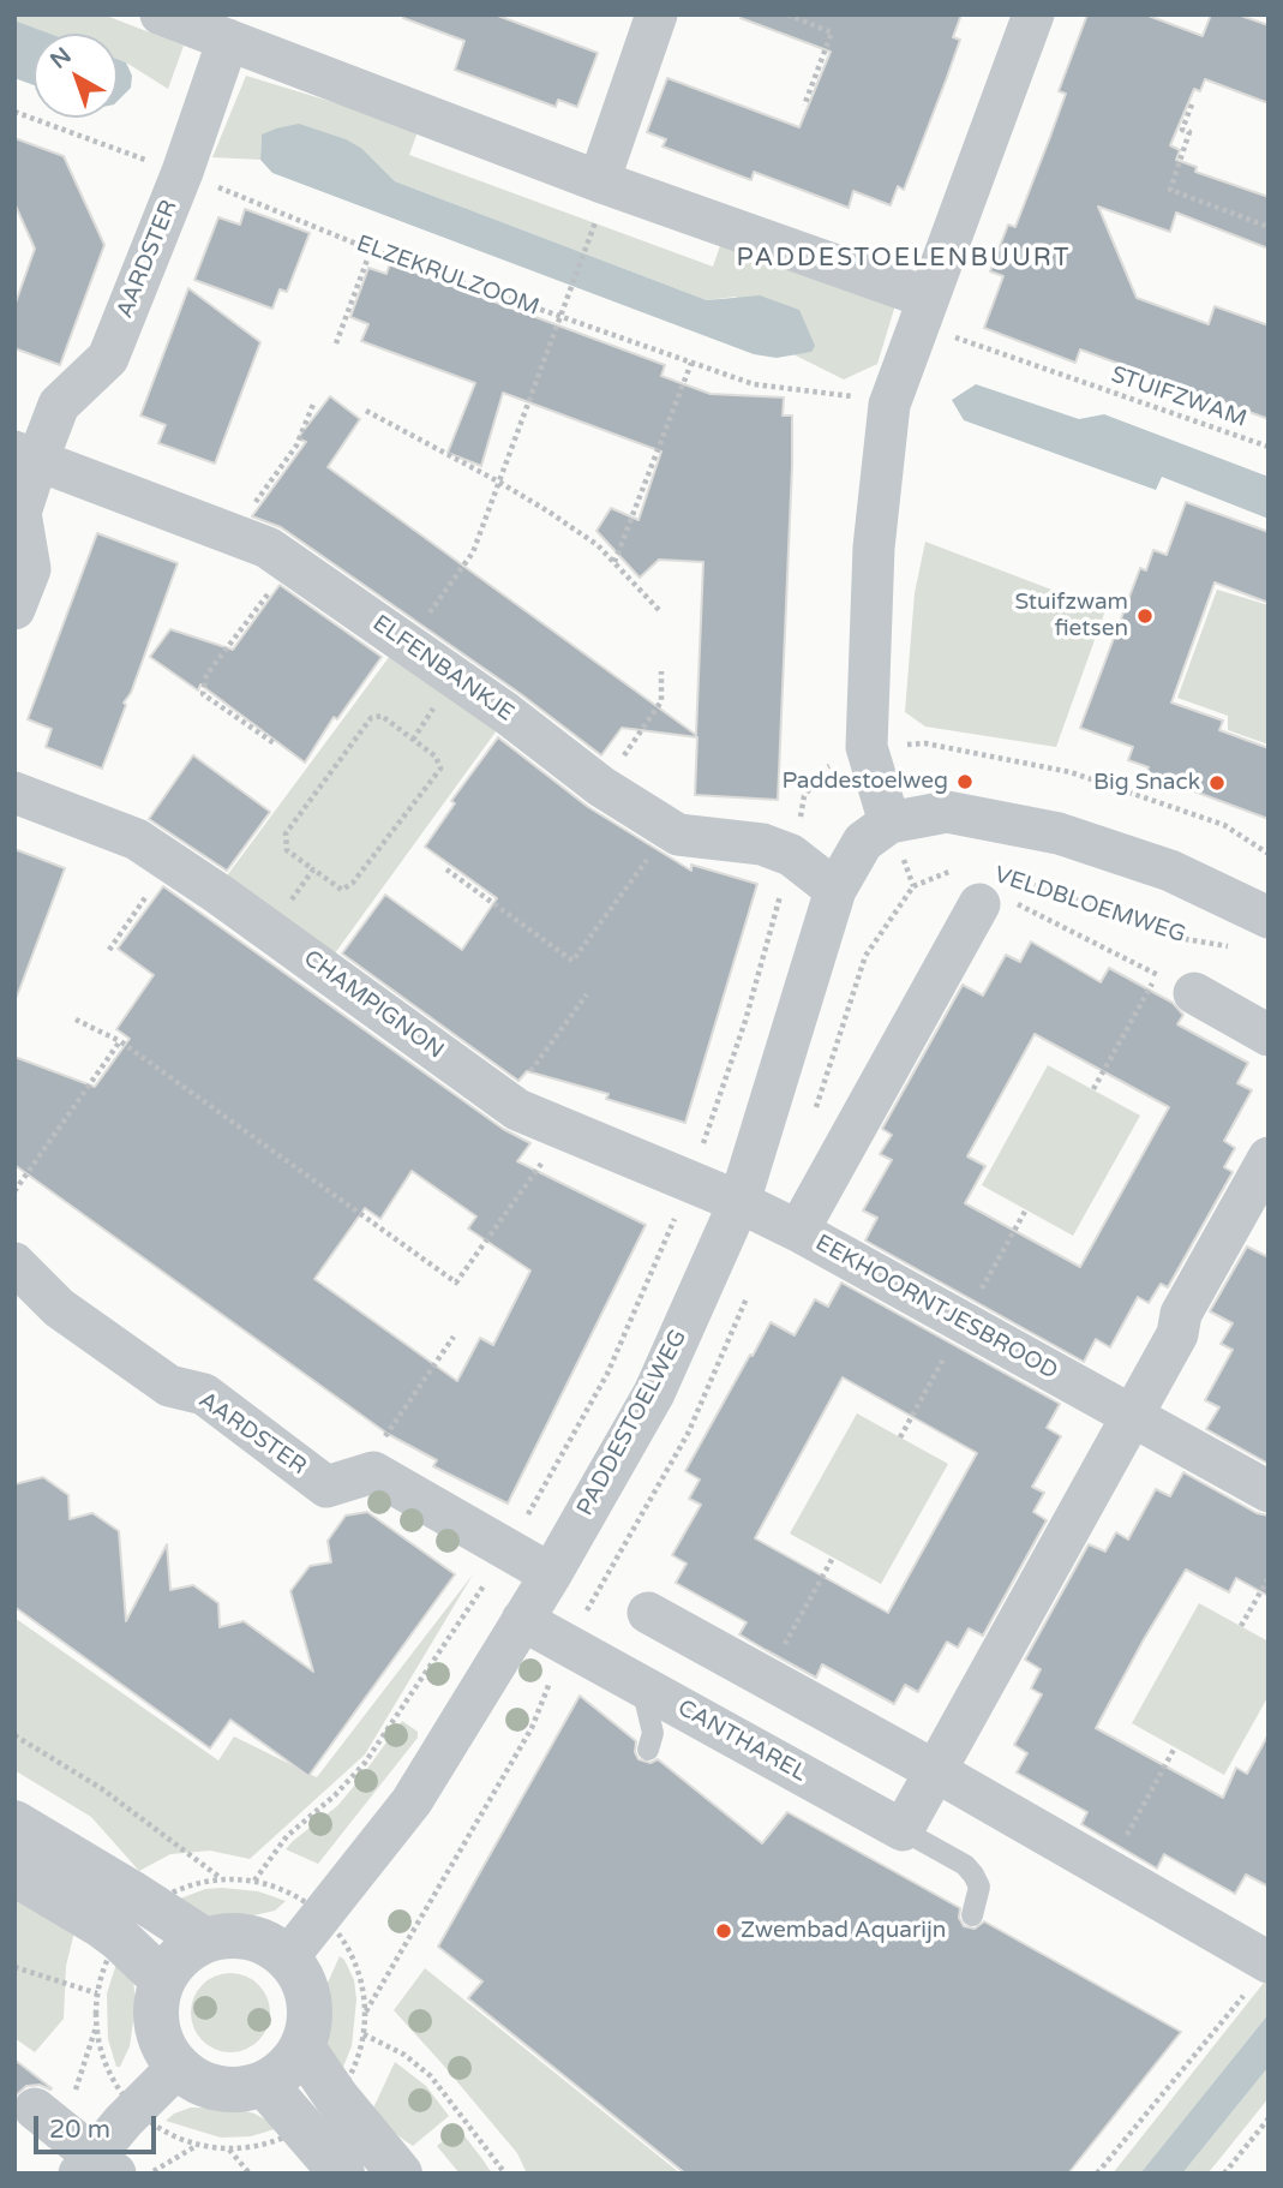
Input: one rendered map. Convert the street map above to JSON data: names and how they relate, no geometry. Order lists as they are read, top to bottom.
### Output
{
  "streets": {
    "street": [
      "AARDSTER",
      "ELFENBANKJE",
      "CHAMPIGNON",
      "EEKHOORNTJESBROOD",
      "PADDESTOELWEG",
      "CANTHAREL"
    ],
    "path": ["ELZEKRULZOOM", "STUIFZWAM", "VELDBLOEMWEG"]
  },
  "crossings": [
    ["AARDSTER", "ELZEKRULZOOM"],
    ["AARDSTER", "ELFENBANKJE"],
    ["ELFENBANKJE", "PADDESTOELWEG"],
    ["CHAMPIGNON", "EEKHOORNTJESBROOD"],
    ["CHAMPIGNON", "PADDESTOELWEG"],
    ["EEKHOORNTJESBROOD", "PADDESTOELWEG"],
    ["PADDESTOELWEG", "CANTHAREL"]
  ],
  "districts": ["PADDESTOELENBUURT"],
  "places": [
    "Stuifzwam fietsen",
    "Paddestoelweg",
    "Big Snack",
    "Zwembad Aquarijn"
  ],
  "scale_bar": "20 m",
  "north": "top left"
}
